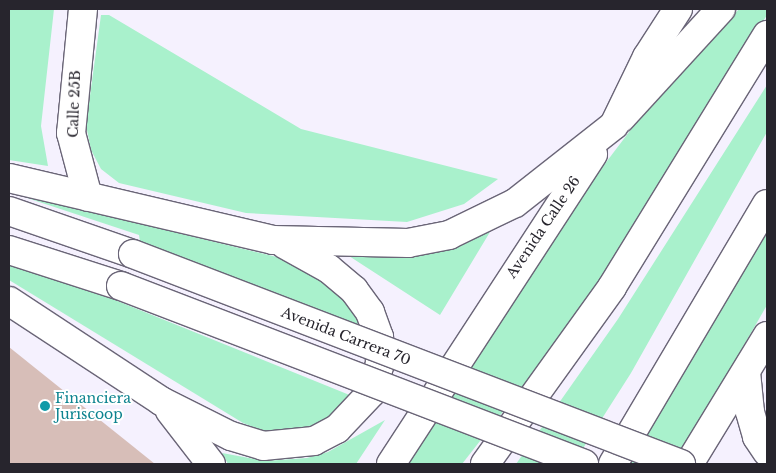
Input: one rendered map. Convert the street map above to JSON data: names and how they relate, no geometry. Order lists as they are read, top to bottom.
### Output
{
  "streets": {
    "main road": ["Calle 25B", "Avenida Calle 26", "Avenida Carrera 70"]
  },
  "places": ["Financiera Juriscoop"]
}
